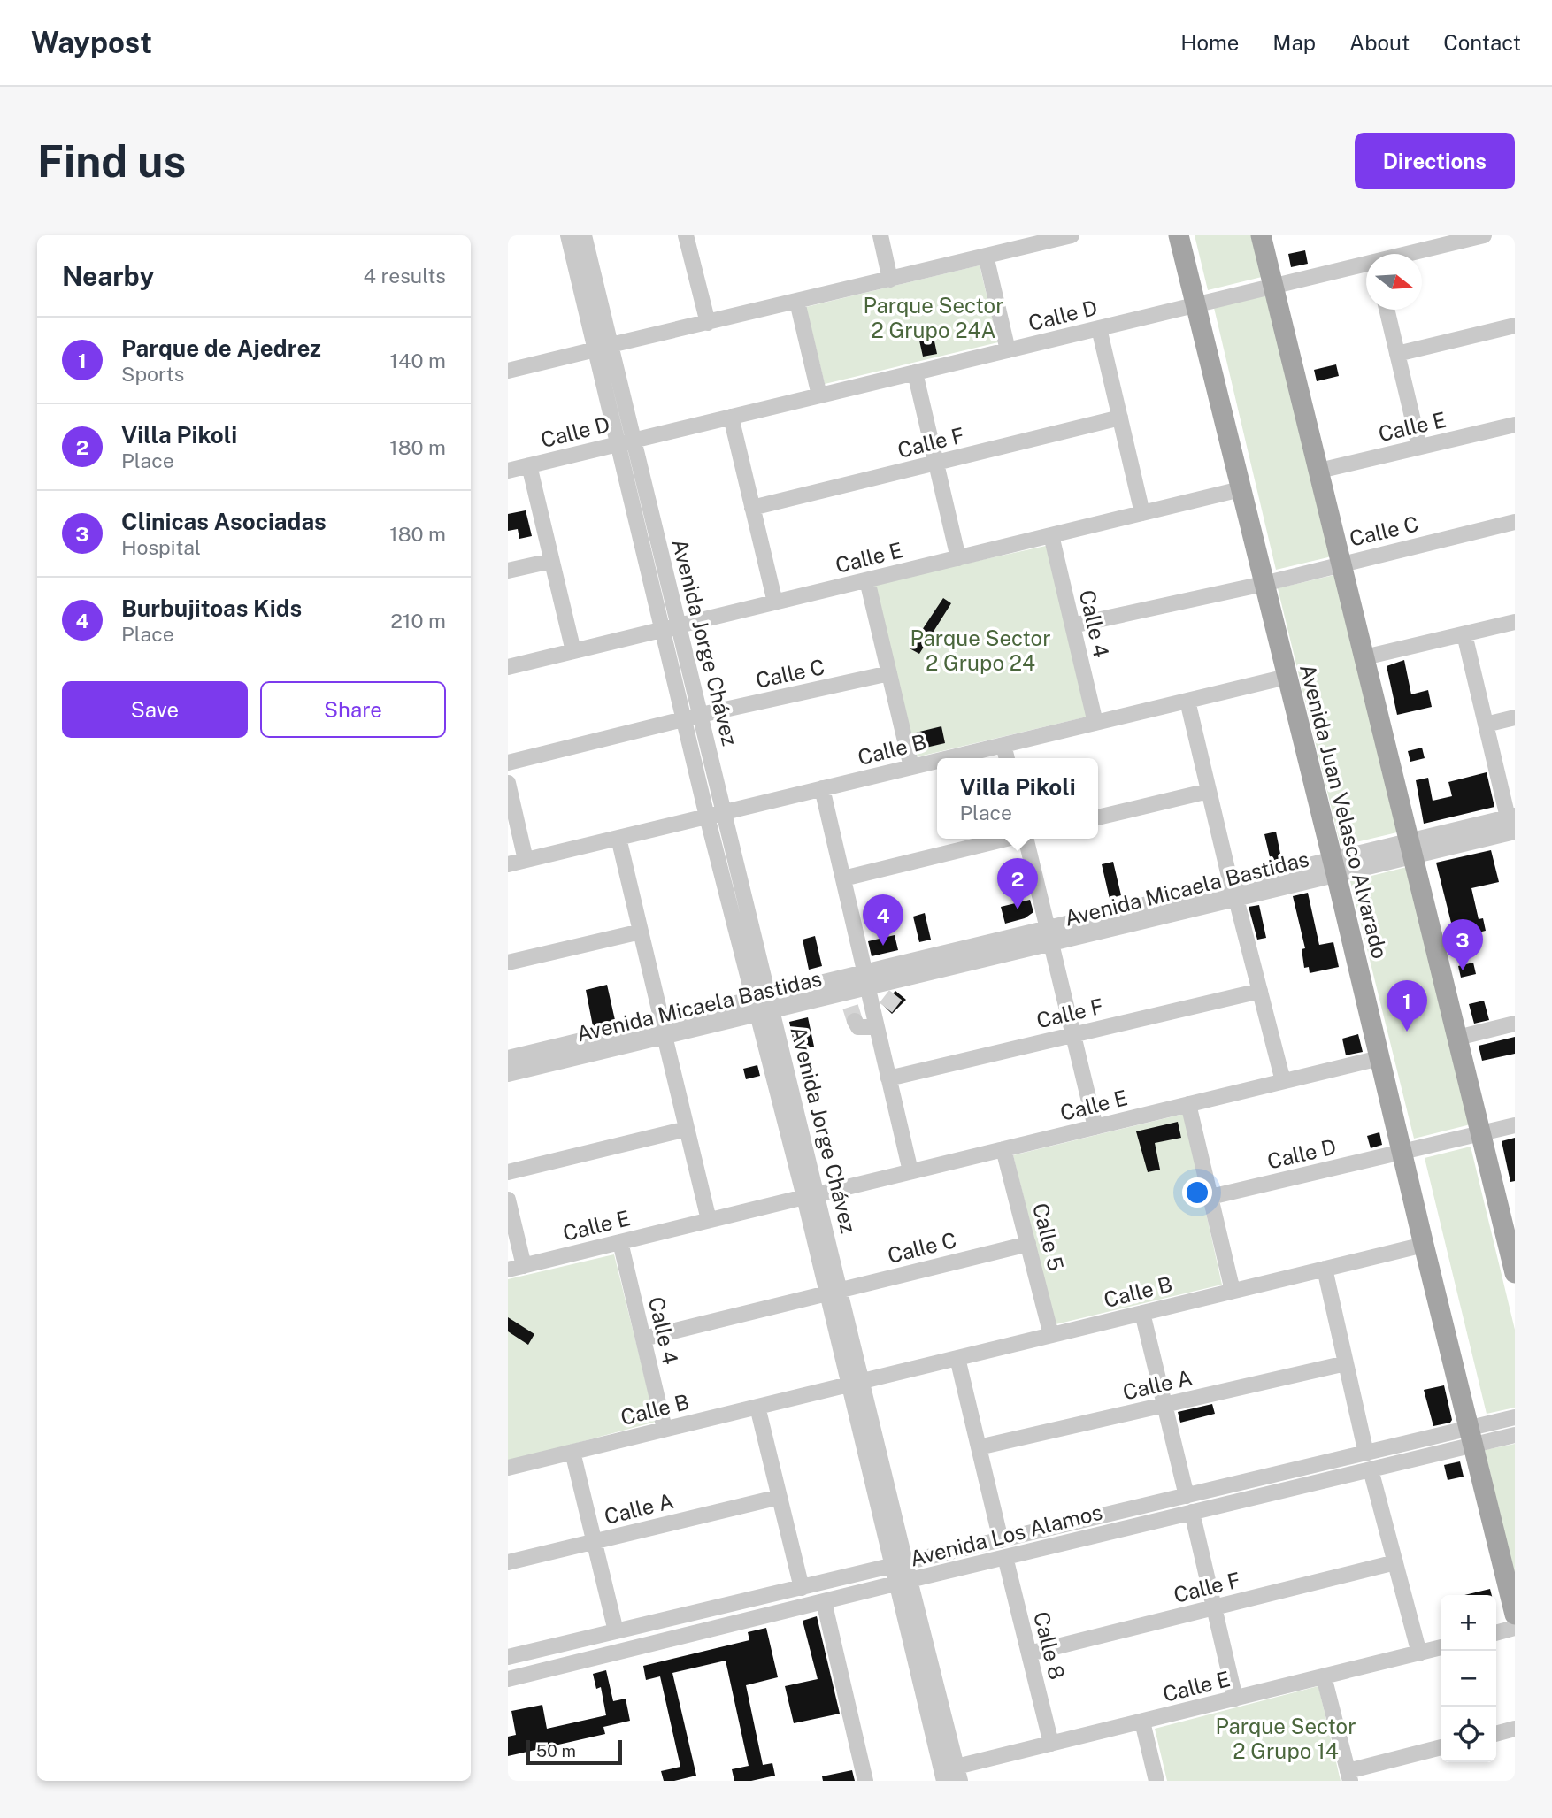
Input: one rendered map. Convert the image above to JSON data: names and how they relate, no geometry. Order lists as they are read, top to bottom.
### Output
{
  "streets": {
    "main road": ["Avenida Juan Velasco Alvarado"],
    "street": [
      "Calle D",
      "Calle E",
      "Calle F",
      "Calle C",
      "Calle 4",
      "Avenida Jorge Chávez",
      "Calle B",
      "Avenida Micaela Bastidas",
      "Calle 5",
      "Calle A",
      "Avenida Los Alamos",
      "Calle 8"
    ]
  },
  "crossings": [
    ["Calle D", "Avenida Jorge Chávez"],
    ["Calle D", "Avenida Juan Velasco Alvarado"],
    ["Calle E", "Calle 4"],
    ["Calle E", "Avenida Jorge Chávez"],
    ["Calle E", "Avenida Juan Velasco Alvarado"],
    ["Calle E", "Calle 5"],
    ["Calle E", "Calle 8"],
    ["Calle F", "Calle 8"],
    ["Calle C", "Avenida Jorge Chávez"],
    ["Calle C", "Avenida Juan Velasco Alvarado"],
    ["Calle C", "Calle 5"],
    ["Calle 4", "Calle B"],
    ["Avenida Jorge Chávez", "Calle B"],
    ["Avenida Jorge Chávez", "Avenida Micaela Bastidas"],
    ["Avenida Jorge Chávez", "Avenida Los Alamos"],
    ["Calle B", "Avenida Juan Velasco Alvarado"],
    ["Calle B", "Calle 5"],
    ["Avenida Juan Velasco Alvarado", "Avenida Micaela Bastidas"],
    ["Avenida Juan Velasco Alvarado", "Avenida Los Alamos"],
    ["Avenida Los Alamos", "Calle 8"]
  ],
  "parks": ["Parque Sector 2 Grupo 24A", "Parque Sector 2 Grupo 24", "Parque Sector 2 Grupo 14"],
  "scale_bar": "50 m",
  "north": "right",
  "page": {
    "header": "Waypost",
    "nav": [
      "Home",
      "Map",
      "About",
      "Contact"
    ],
    "buttons": [
      "Directions",
      ["Save", "Share"]
    ],
    "title": "Find us",
    "heading": ["Nearby", "4 results"],
    "list": [
      {
        "mark": "1",
        "name": "Parque de Ajedrez",
        "note": "Sports",
        "value": "140 m"
      },
      {
        "mark": "2",
        "name": "Villa Pikoli",
        "note": "Place",
        "value": "180 m"
      },
      {
        "mark": "3",
        "name": "Clinicas Asociadas",
        "note": "Hospital",
        "value": "180 m"
      },
      {
        "mark": "4",
        "name": "Burbujitoas Kids",
        "note": "Place",
        "value": "210 m"
      }
    ],
    "popup": ["Villa Pikoli", "Place"],
    "pins": [
      "2",
      "4",
      "3",
      "1"
    ],
    "map_buttons": ["+", "−"],
    "scale": "50 m"
  }
}
